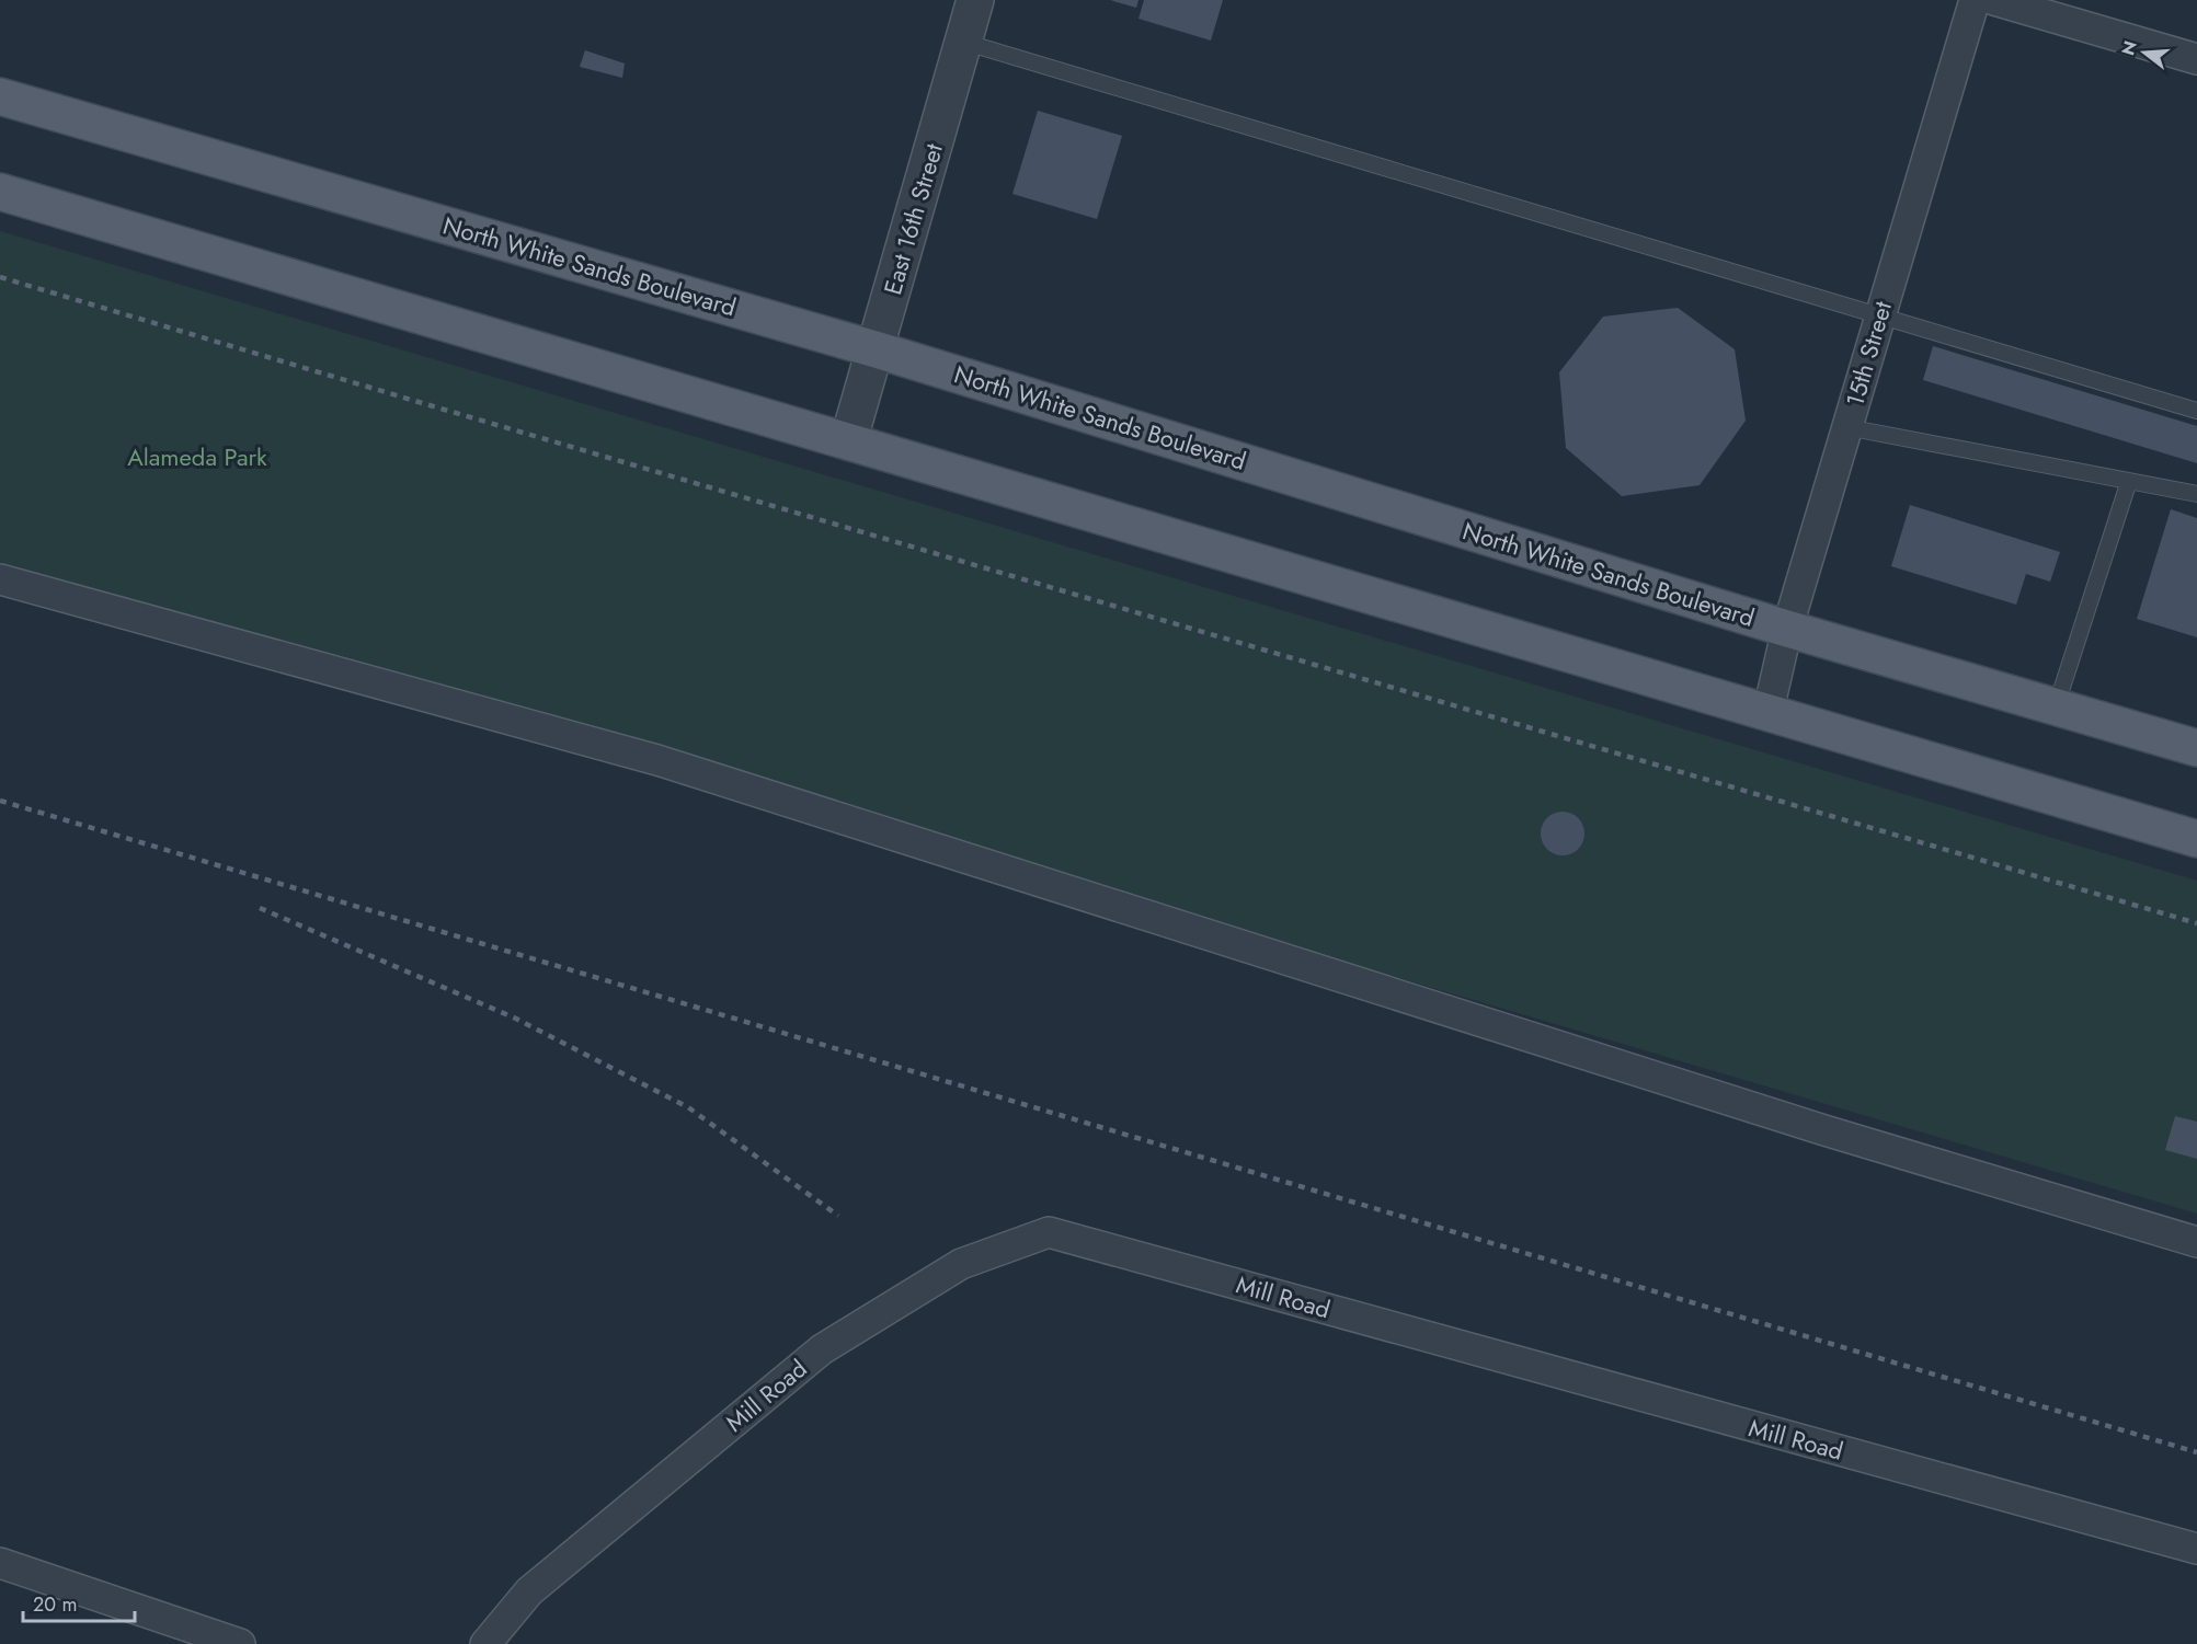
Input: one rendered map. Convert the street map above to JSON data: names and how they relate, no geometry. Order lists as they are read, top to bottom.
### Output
{
  "streets": {
    "main road": ["North White Sands Boulevard"],
    "street": ["East 16th Street", "15th Street", "Mill Road"]
  },
  "crossings": [
    ["East 16th Street", "North White Sands Boulevard"],
    ["North White Sands Boulevard", "15th Street"]
  ],
  "parks": ["Alameda Park"],
  "scale_bar": "20 m",
  "north": "left"
}
